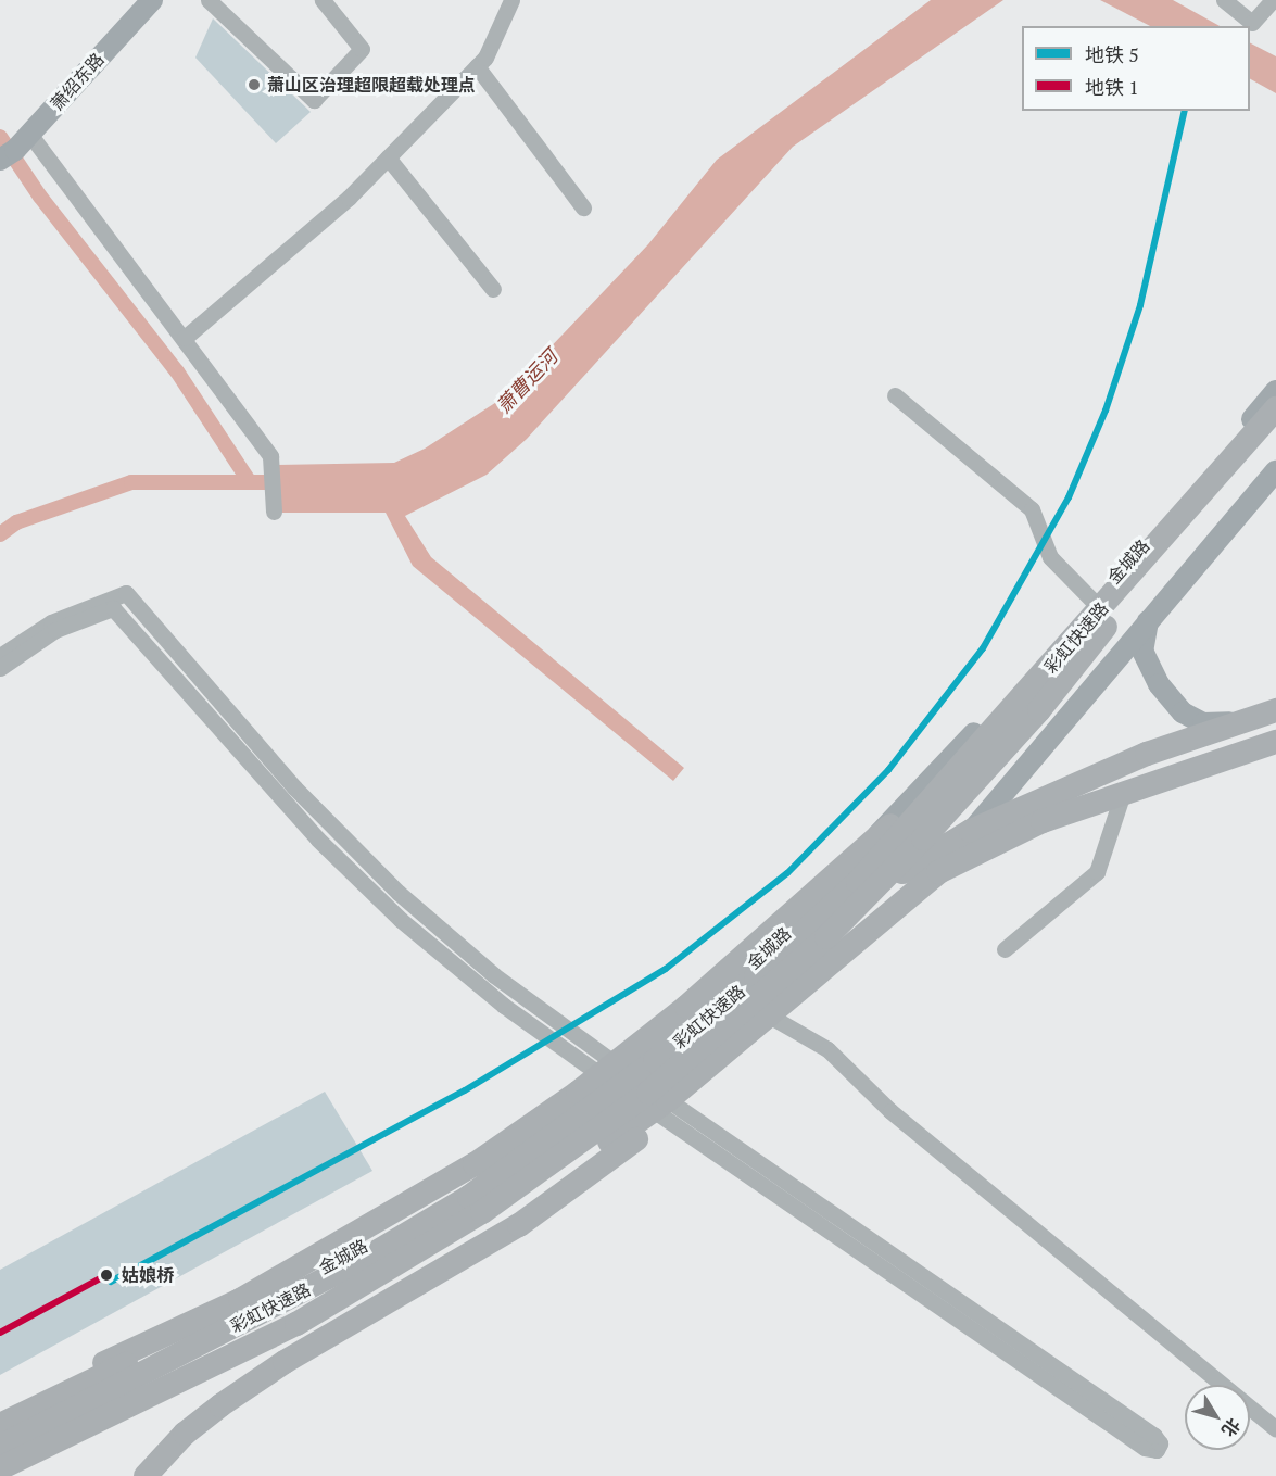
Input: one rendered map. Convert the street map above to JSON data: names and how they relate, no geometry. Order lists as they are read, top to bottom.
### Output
{
  "streets": {
    "highway": ["金城路", "彩虹快速路"],
    "main road": ["萧绍东路"]
  },
  "water": ["萧曹运河"],
  "places": ["萧山区治理超限超载处理点", "姑娘桥"],
  "lines": ["metro line 5", "metro line 1"],
  "legend": ["地铁 5", "地铁 1"],
  "north": "bottom right"
}
